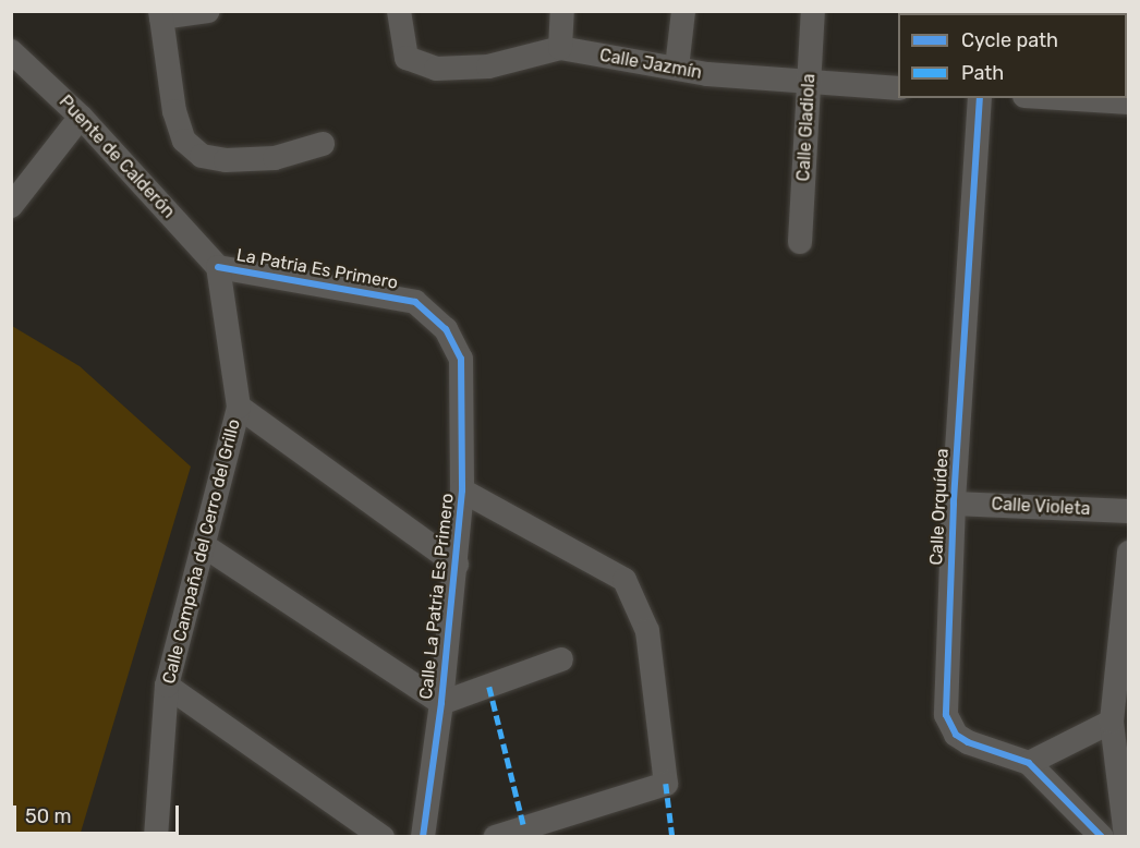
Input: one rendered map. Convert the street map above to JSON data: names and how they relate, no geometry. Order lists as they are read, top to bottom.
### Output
{
  "streets": {
    "street": [
      "Calle Jazmín",
      "Calle Gladiola",
      "Puente de Calderón",
      "La Patria Es Primero",
      "Calle Orquídea",
      "Calle Violeta",
      "Calle Campaña del Cerro del Grillo",
      "Calle La Patria Es Primero"
    ]
  },
  "crossings": [
    ["Calle Jazmín", "Calle Gladiola"],
    ["Puente de Calderón", "La Patria Es Primero"],
    ["Puente de Calderón", "Calle Campaña del Cerro del Grillo"],
    ["La Patria Es Primero", "Calle Campaña del Cerro del Grillo"],
    ["La Patria Es Primero", "Calle La Patria Es Primero"],
    ["Calle Orquídea", "Calle Violeta"]
  ],
  "legend": ["Cycle path", "Path"],
  "scale_bar": "50 m"
}
